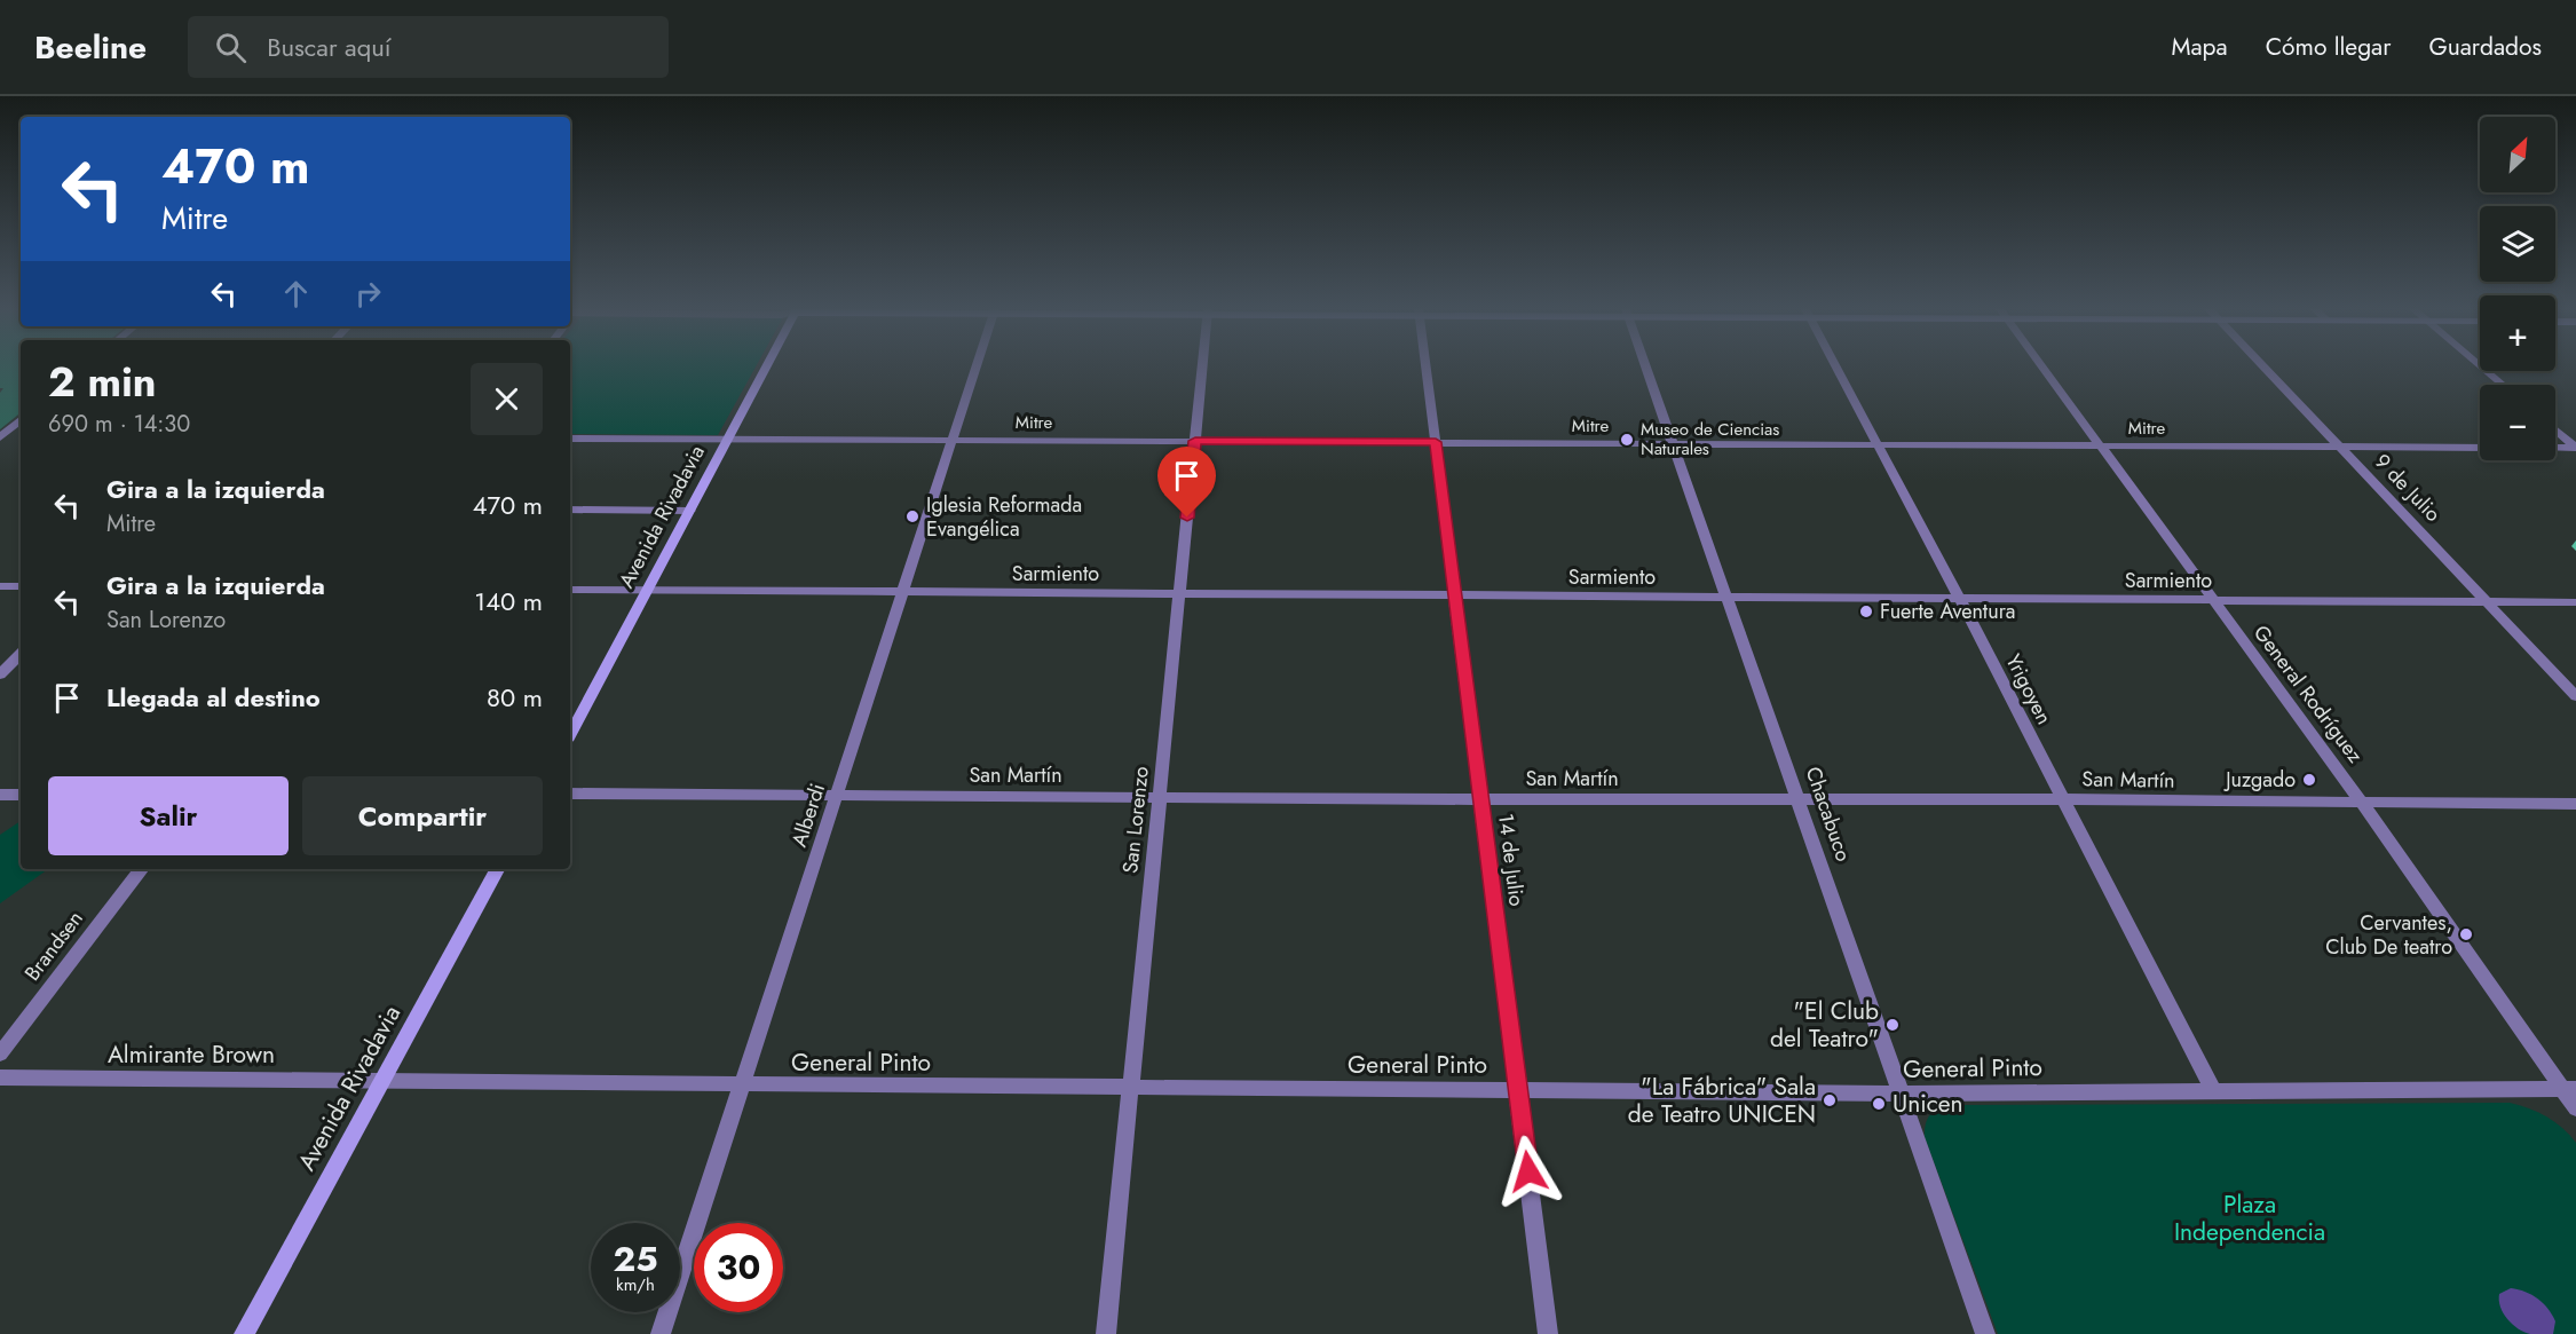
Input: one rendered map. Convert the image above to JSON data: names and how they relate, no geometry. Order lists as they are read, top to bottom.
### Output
{
  "streets": {
    "main road": ["Avenida Rivadavia"],
    "street": [
      "Mitre",
      "9 de Julio",
      "Sarmiento",
      "Yrigoyen",
      "General Rodríguez",
      "San Martín",
      "Chacabuco",
      "Alberdi",
      "San Lorenzo",
      "14 de Julio",
      "Brandsen",
      "Almirante Brown",
      "General Pinto"
    ]
  },
  "crossings": [
    ["Mitre", "9 de Julio"],
    ["Mitre", "Avenida Rivadavia"],
    ["Mitre", "Yrigoyen"],
    ["Mitre", "General Rodríguez"],
    ["Mitre", "Chacabuco"],
    ["Mitre", "Alberdi"],
    ["Mitre", "San Lorenzo"],
    ["Mitre", "14 de Julio"],
    ["9 de Julio", "Sarmiento"],
    ["Avenida Rivadavia", "Sarmiento"],
    ["Avenida Rivadavia", "Almirante Brown"],
    ["Avenida Rivadavia", "General Pinto"],
    ["Sarmiento", "Yrigoyen"],
    ["Sarmiento", "General Rodríguez"],
    ["Sarmiento", "Chacabuco"],
    ["Sarmiento", "Alberdi"],
    ["Sarmiento", "San Lorenzo"],
    ["Sarmiento", "14 de Julio"],
    ["Yrigoyen", "San Martín"],
    ["Yrigoyen", "General Pinto"],
    ["General Rodríguez", "San Martín"],
    ["General Rodríguez", "General Pinto"],
    ["San Martín", "Chacabuco"],
    ["San Martín", "Alberdi"],
    ["San Martín", "San Lorenzo"],
    ["San Martín", "14 de Julio"],
    ["Chacabuco", "General Pinto"],
    ["Alberdi", "General Pinto"],
    ["San Lorenzo", "General Pinto"],
    ["14 de Julio", "General Pinto"],
    ["Almirante Brown", "General Pinto"]
  ],
  "parks": ["Plaza Independencia"],
  "places": [
    "Museo de Ciencias Naturales",
    "Iglesia Reformada Evangélica",
    "Fuerte Aventura",
    "Juzgado",
    "Cervantes, Club De teatro",
    "\"El Club del Teatro\"",
    "\"La Fábrica\" Sala de Teatro UNICEN",
    "Unicen"
  ],
  "north": "top right",
  "page": {
    "header": "Beeline",
    "search": "Buscar aquí",
    "nav": ["Mapa", "Cómo llegar", "Guardados"],
    "map_buttons": ["+", "−"],
    "turn": ["470 m", "Mitre"],
    "heading": ["2 min", "690 m · 14:30"],
    "list": [
      {
        "name": "Gira a la izquierda",
        "note": "Mitre",
        "value": "470 m"
      },
      {
        "name": "Gira a la izquierda",
        "note": "San Lorenzo",
        "value": "140 m"
      },
      {
        "name": "Llegada al destino",
        "value": "80 m"
      }
    ],
    "buttons": ["Salir", "Compartir"],
    "speed": "25 km/h",
    "limit": "30"
  }
}
